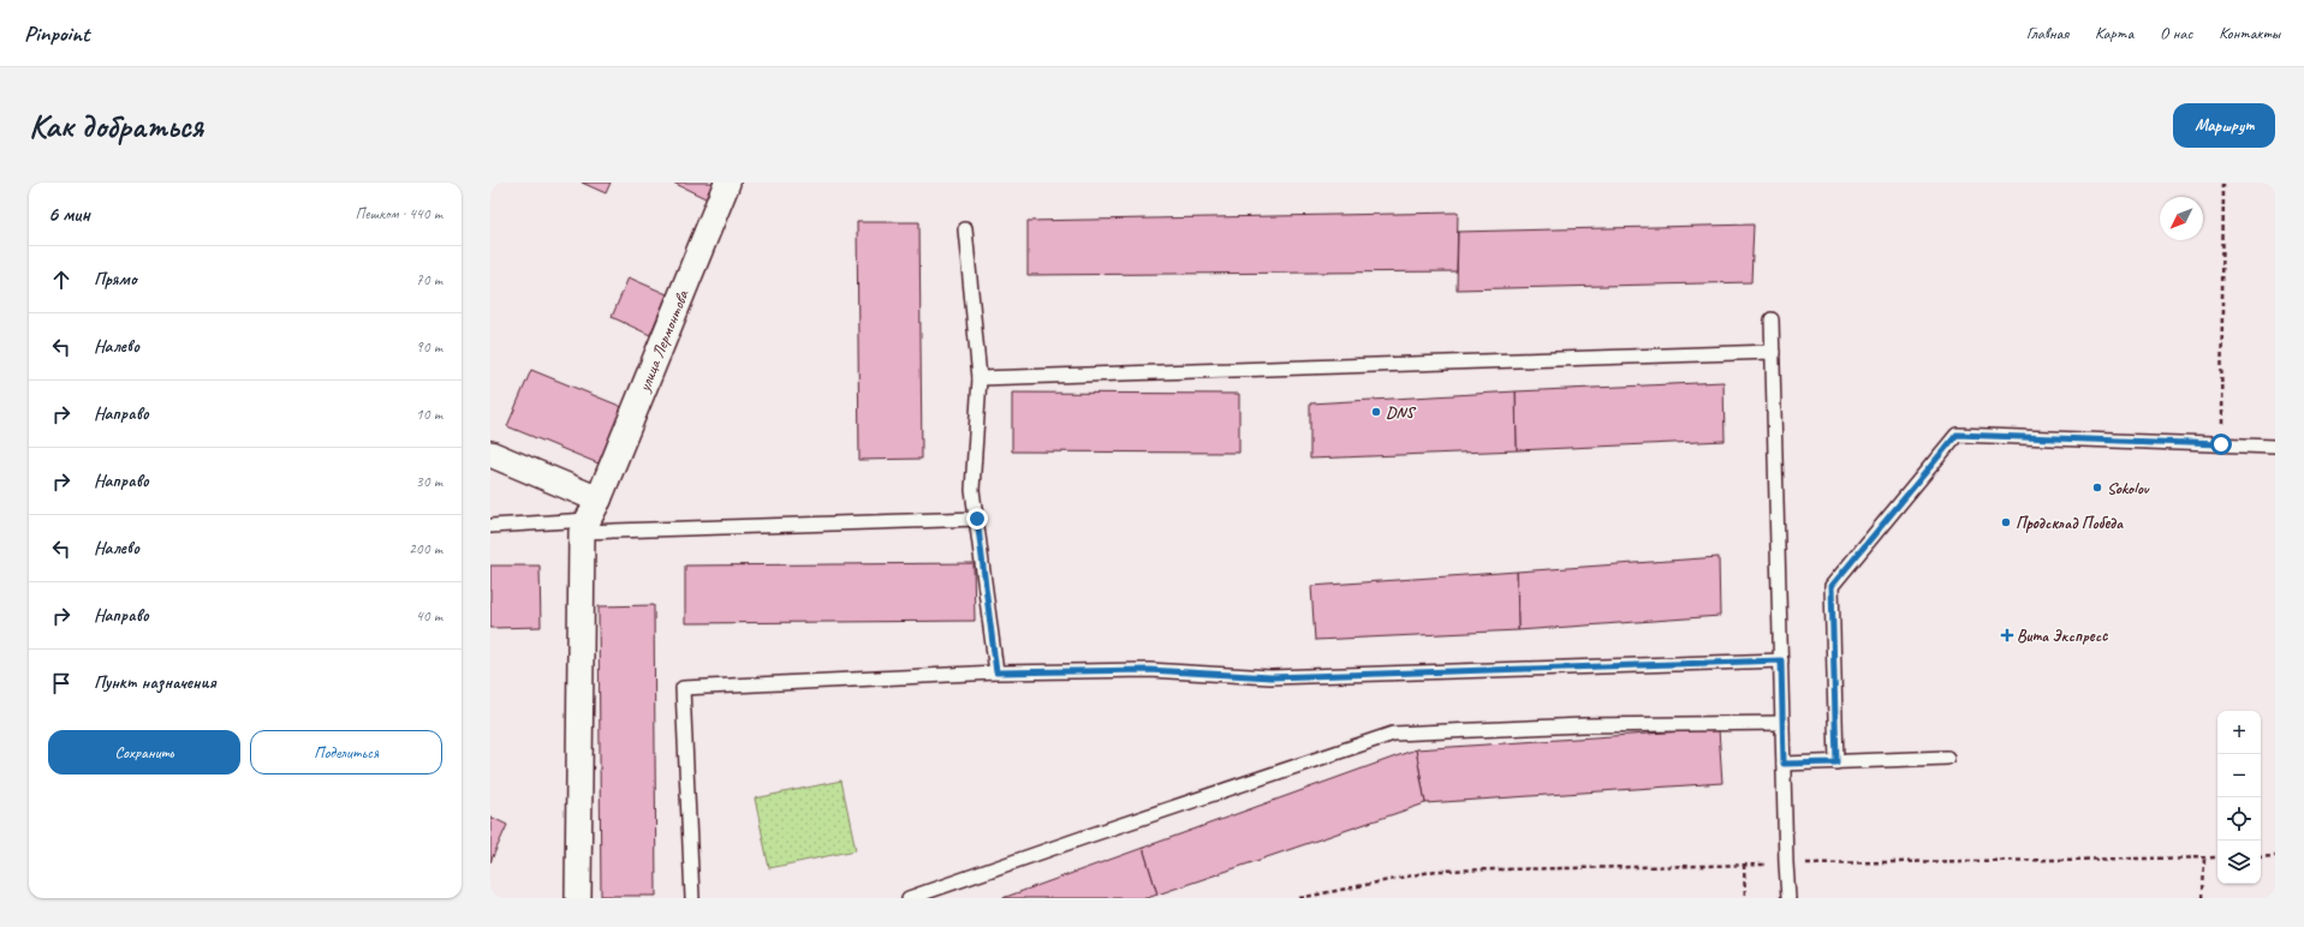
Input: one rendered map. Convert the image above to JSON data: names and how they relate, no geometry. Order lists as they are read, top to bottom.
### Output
{
  "streets": {
    "street": ["улица Лермонтова"]
  },
  "places": {
    "other": ["DNS", "Sokolov", "Продсклад Победа"],
    "health": ["Вита Экспресс"]
  },
  "north": "bottom left",
  "page": {
    "header": "Pinpoint",
    "nav": [
      "Главная",
      "Карта",
      "О нас",
      "Контакты"
    ],
    "buttons": [
      "Маршрут",
      ["Сохранить", "Поделиться"]
    ],
    "title": "Как добраться",
    "heading": ["6 мин", "Пешком · 440 m"],
    "list": [
      ["Прямо", "70 m"],
      ["Налево", "90 m"],
      ["Направо", "10 m"],
      ["Направо", "30 m"],
      ["Налево", "200 m"],
      ["Направо", "40 m"],
      "Пункт назначения"
    ],
    "map_buttons": ["+", "−"]
  }
}
